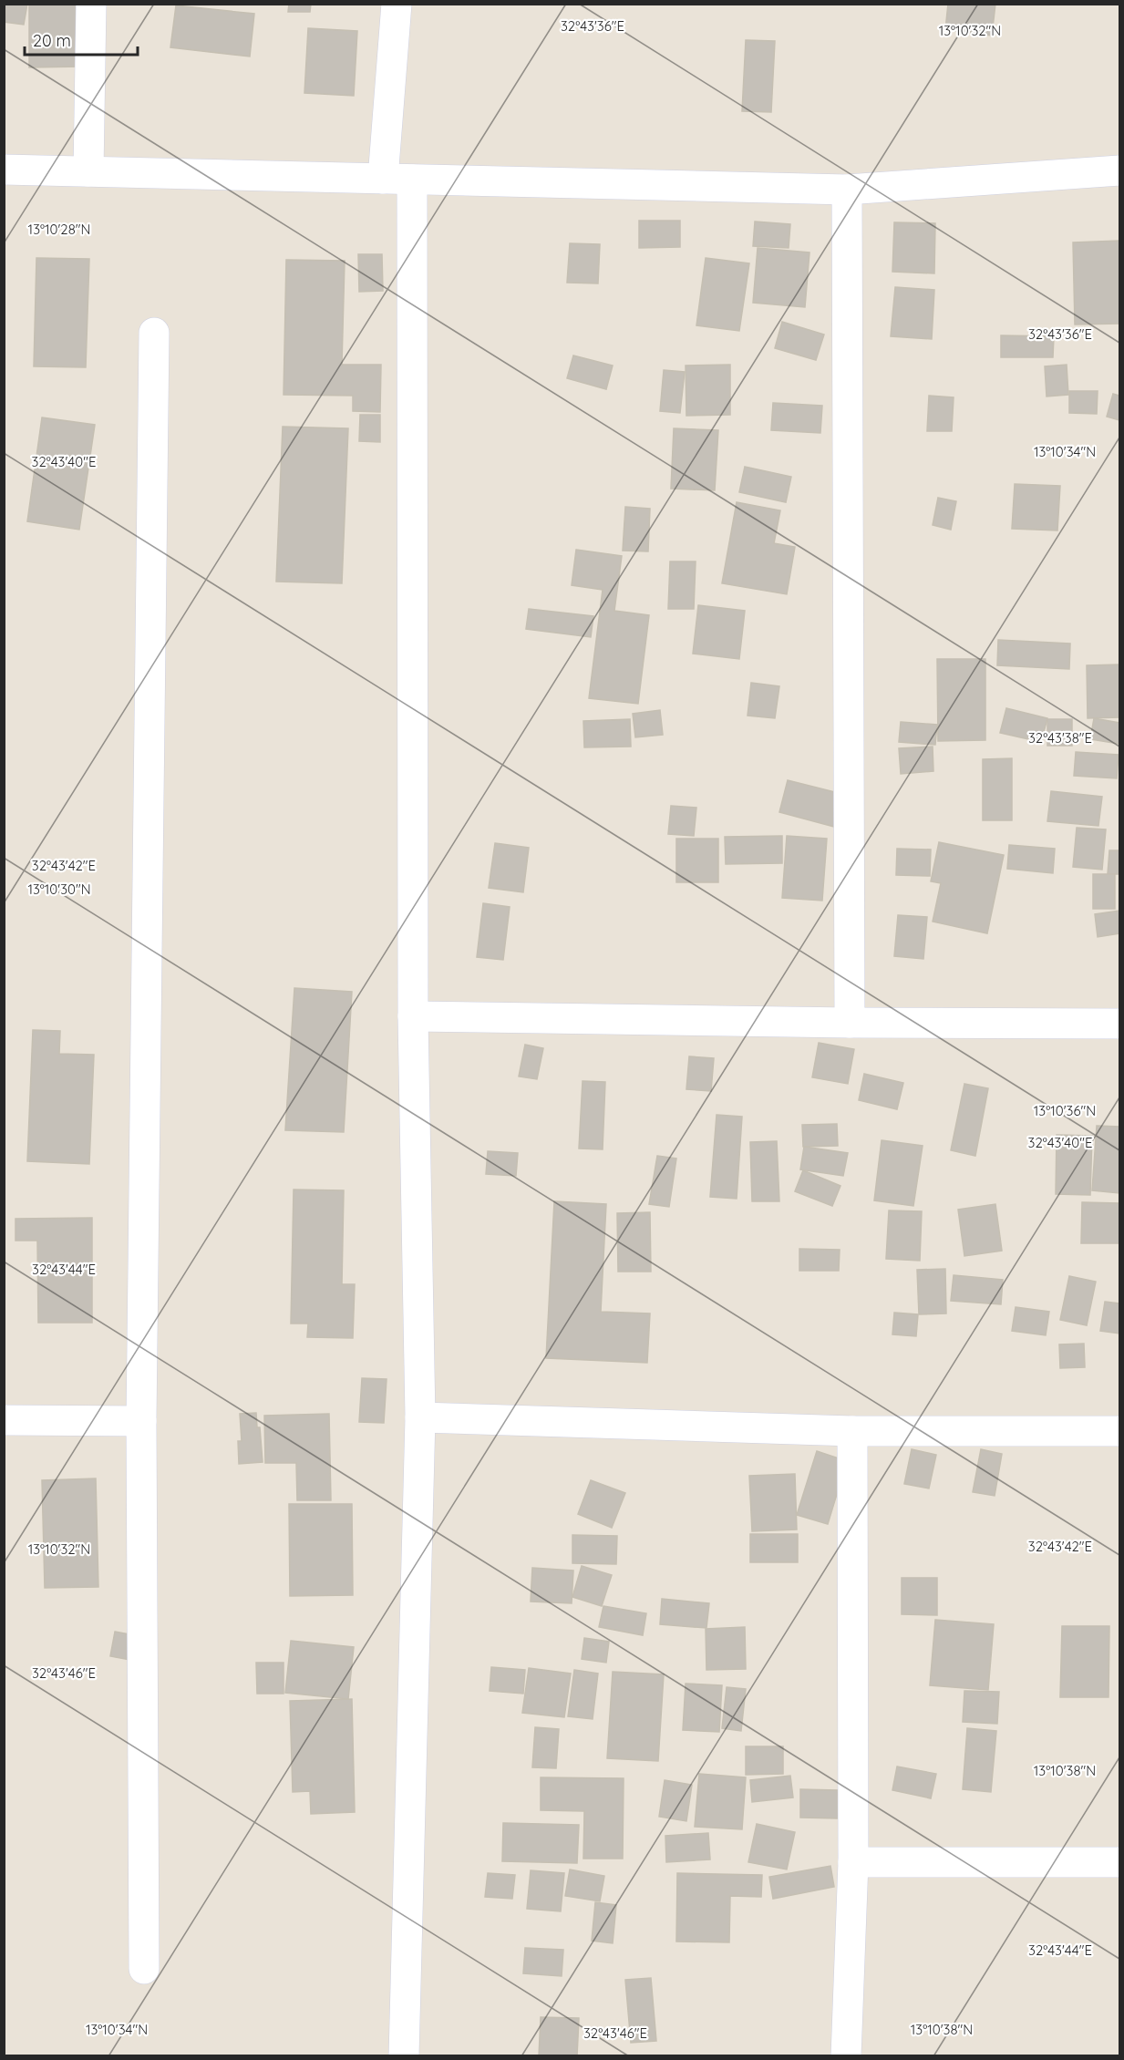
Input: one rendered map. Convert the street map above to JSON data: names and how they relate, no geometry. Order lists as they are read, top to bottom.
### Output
{
  "scale_bar": "20 m",
  "coordinates": [
    "32°43'36\"E",
    "13°10'32\"N",
    "13°10'28\"N",
    "13°10'34\"N",
    "32°43'40\"E",
    "32°43'38\"E",
    "32°43'42\"E",
    "13°10'30\"N",
    "13°10'36\"N",
    "32°43'44\"E",
    "32°43'46\"E",
    "13°10'38\"N"
  ]
}
